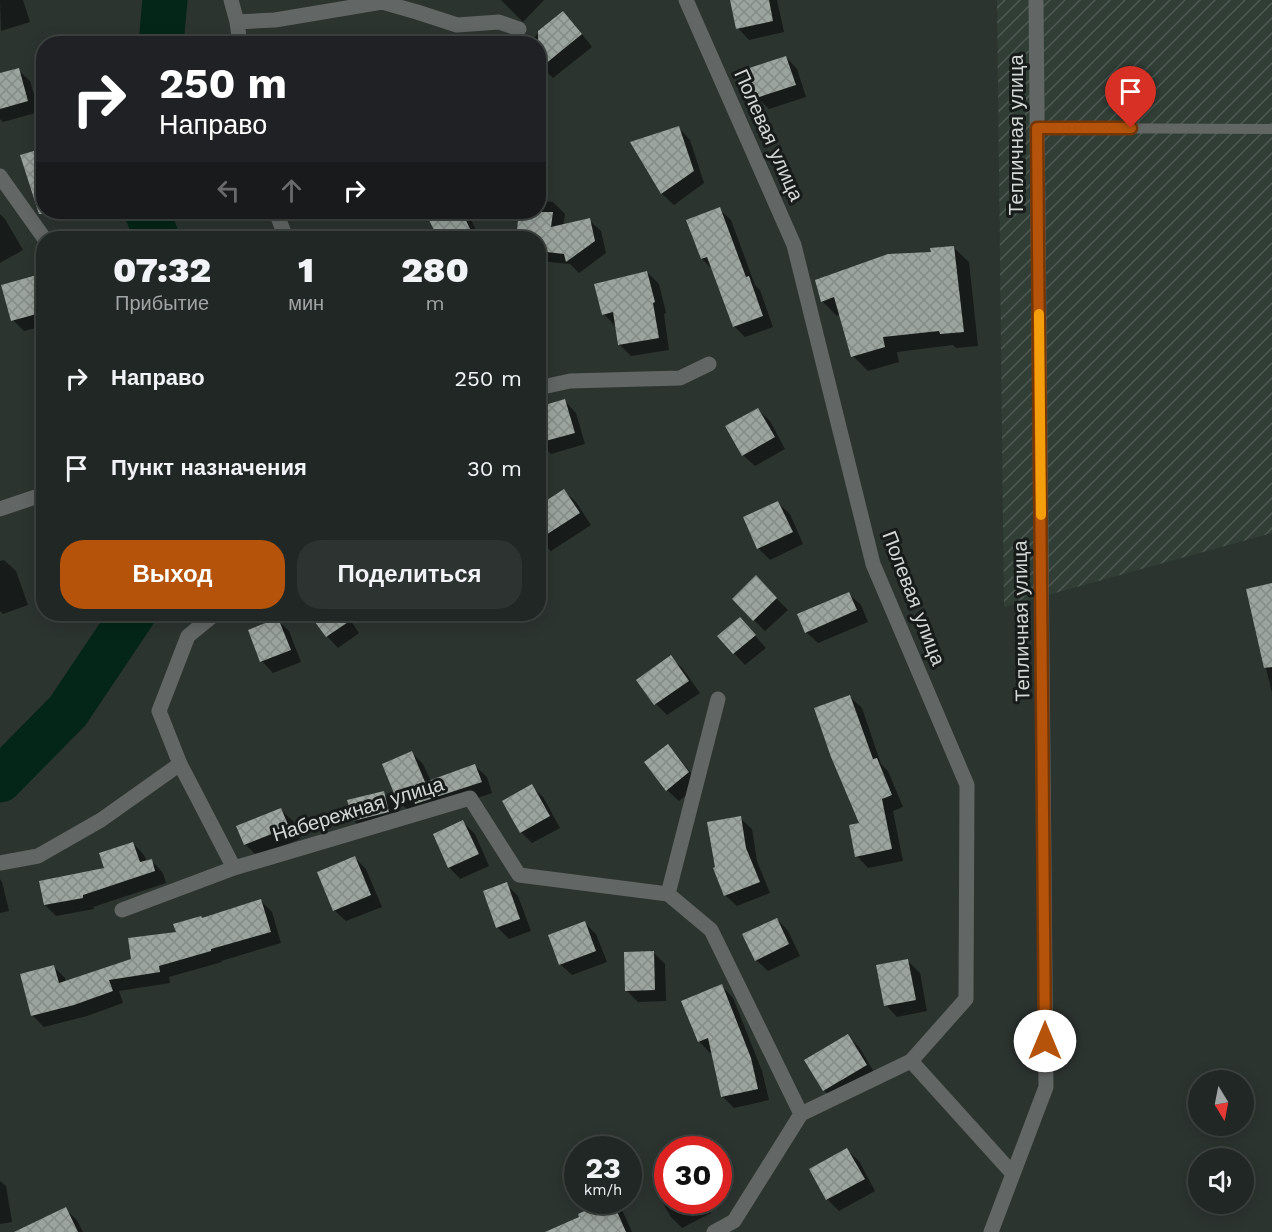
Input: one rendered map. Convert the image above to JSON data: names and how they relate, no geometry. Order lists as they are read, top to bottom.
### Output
{
  "streets": {
    "street": ["Полевая улица", "Тепличная улица", "Набережная улица"]
  },
  "north": "bottom",
  "page": {
    "turn": ["250 m", "Направо"],
    "eta": [
      "07:32",
      "Прибытие",
      "1",
      "мин",
      "280",
      "m"
    ],
    "list": [
      {
        "name": "Направо",
        "value": "250 m"
      },
      {
        "name": "Пункт назначения",
        "value": "30 m"
      }
    ],
    "buttons": ["Выход", "Поделиться"],
    "speed": "23 km/h",
    "limit": "30"
  }
}
